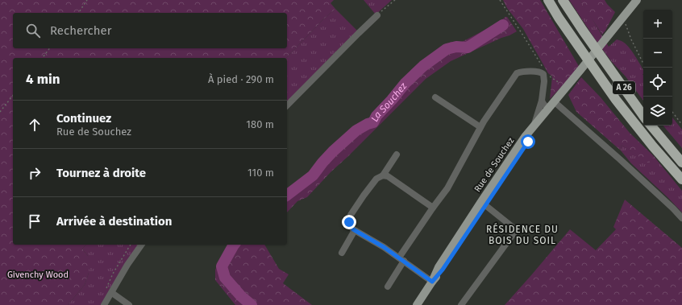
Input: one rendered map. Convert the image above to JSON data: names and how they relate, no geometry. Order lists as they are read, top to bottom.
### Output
{
  "streets": {
    "highway": ["A 26"],
    "main road": ["Rue de Souchez"]
  },
  "districts": ["RÉSIDENCE DU BOIS DU SOIL"],
  "water": ["La Souchez"],
  "parks": ["Givenchy Wood"],
  "page": {
    "map_buttons": ["+", "−"],
    "search": "Rechercher",
    "heading": ["4 min", "À pied · 290 m"],
    "list": [
      ["Continuez", "Rue de Souchez", "180 m"],
      ["Tournez à droite", "110 m"],
      "Arrivée à destination"
    ]
  }
}
